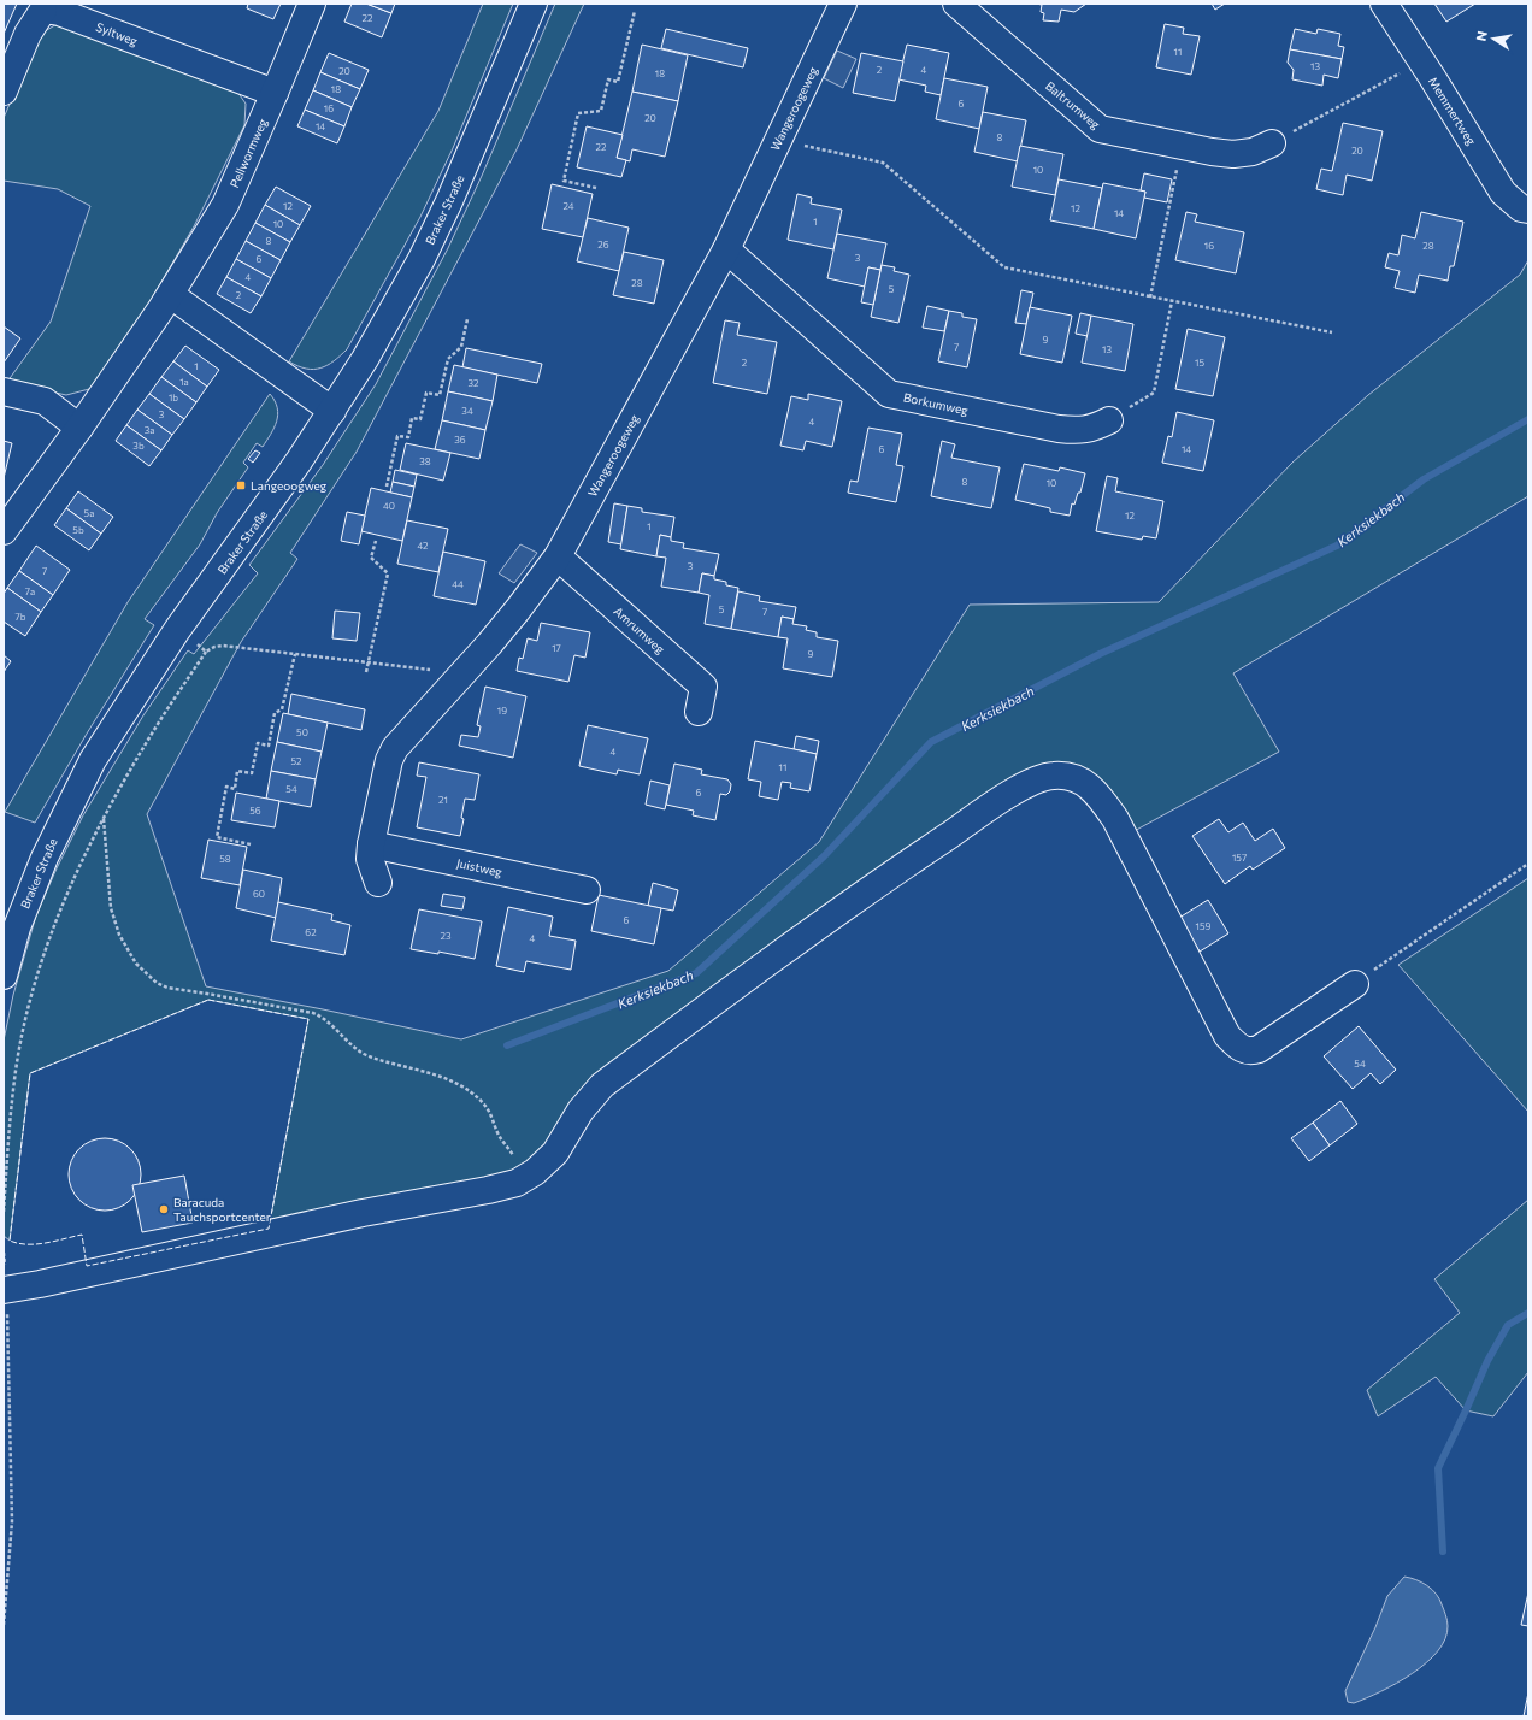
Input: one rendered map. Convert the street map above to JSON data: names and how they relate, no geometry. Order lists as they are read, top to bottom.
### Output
{
  "streets": {
    "street": [
      "Syltweg",
      "Baltrumweg",
      "Wangeroogeweg",
      "Memmertweg",
      "Pellwormweg",
      "Braker Straße",
      "Borkumweg",
      "Amrumweg",
      "Juistweg"
    ]
  },
  "crossings": [
    ["Syltweg", "Pellwormweg"],
    ["Wangeroogeweg", "Borkumweg"],
    ["Wangeroogeweg", "Amrumweg"],
    ["Wangeroogeweg", "Juistweg"]
  ],
  "water": ["Kerksiekbach"],
  "places": {
    "transit": ["Langeoogweg"],
    "other": ["Baracuda Tauchsportcenter"]
  },
  "house_numbers": [
    "22",
    "11",
    "13",
    "2",
    "4",
    "20",
    "18",
    "18",
    "6",
    "16",
    "20",
    "14",
    "8",
    "22",
    "20",
    "10",
    "12",
    "24",
    "12",
    "14",
    "1",
    "10",
    "8",
    "26",
    "16",
    "28",
    "3",
    "6",
    "4",
    "28",
    "5",
    "2",
    "9",
    "7",
    "13",
    "2",
    "15",
    "1",
    "1a",
    "32",
    "1b",
    "34",
    "3",
    "4",
    "3a",
    "36",
    "3b",
    "6",
    "14",
    "38",
    "8",
    "10",
    "40",
    "5a",
    "12",
    "1",
    "5b",
    "42",
    "3",
    "7",
    "44",
    "7a",
    "5",
    "7",
    "7b",
    "17",
    "9",
    "19",
    "50",
    "4",
    "52",
    "11",
    "54",
    "6",
    "21",
    "56",
    "157",
    "58",
    "60",
    "6",
    "159",
    "62",
    "23",
    "4",
    "54"
  ],
  "north": "left"
}
